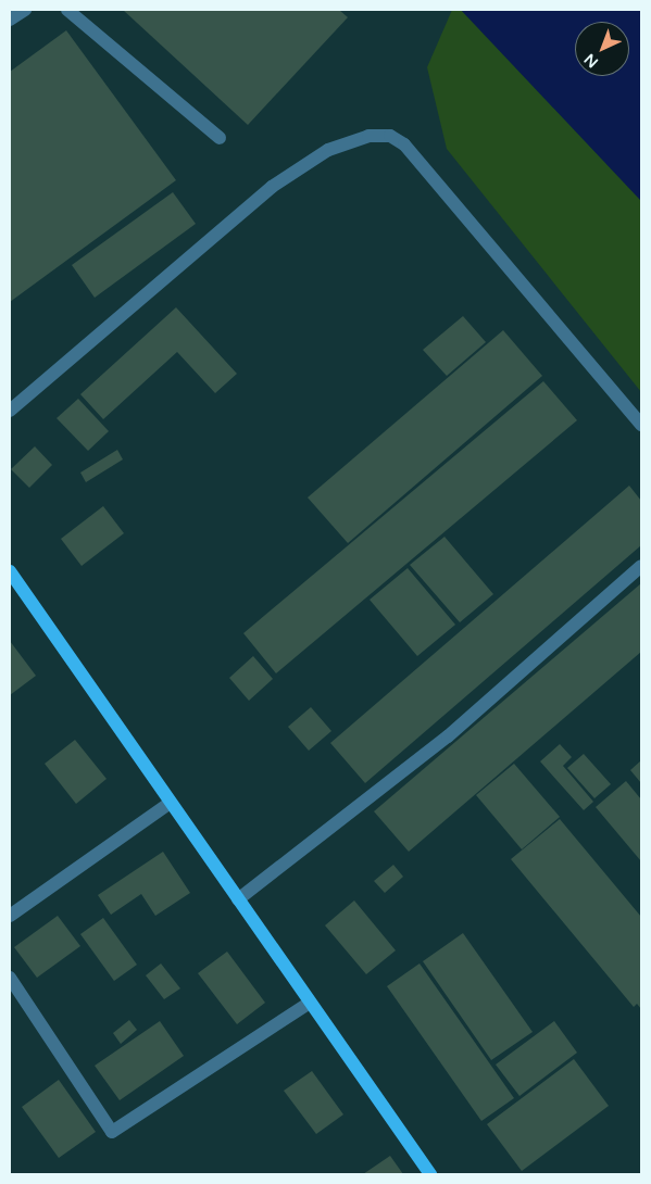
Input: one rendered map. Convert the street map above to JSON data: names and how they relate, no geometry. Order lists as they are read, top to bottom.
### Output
{
  "north": "bottom left"
}
